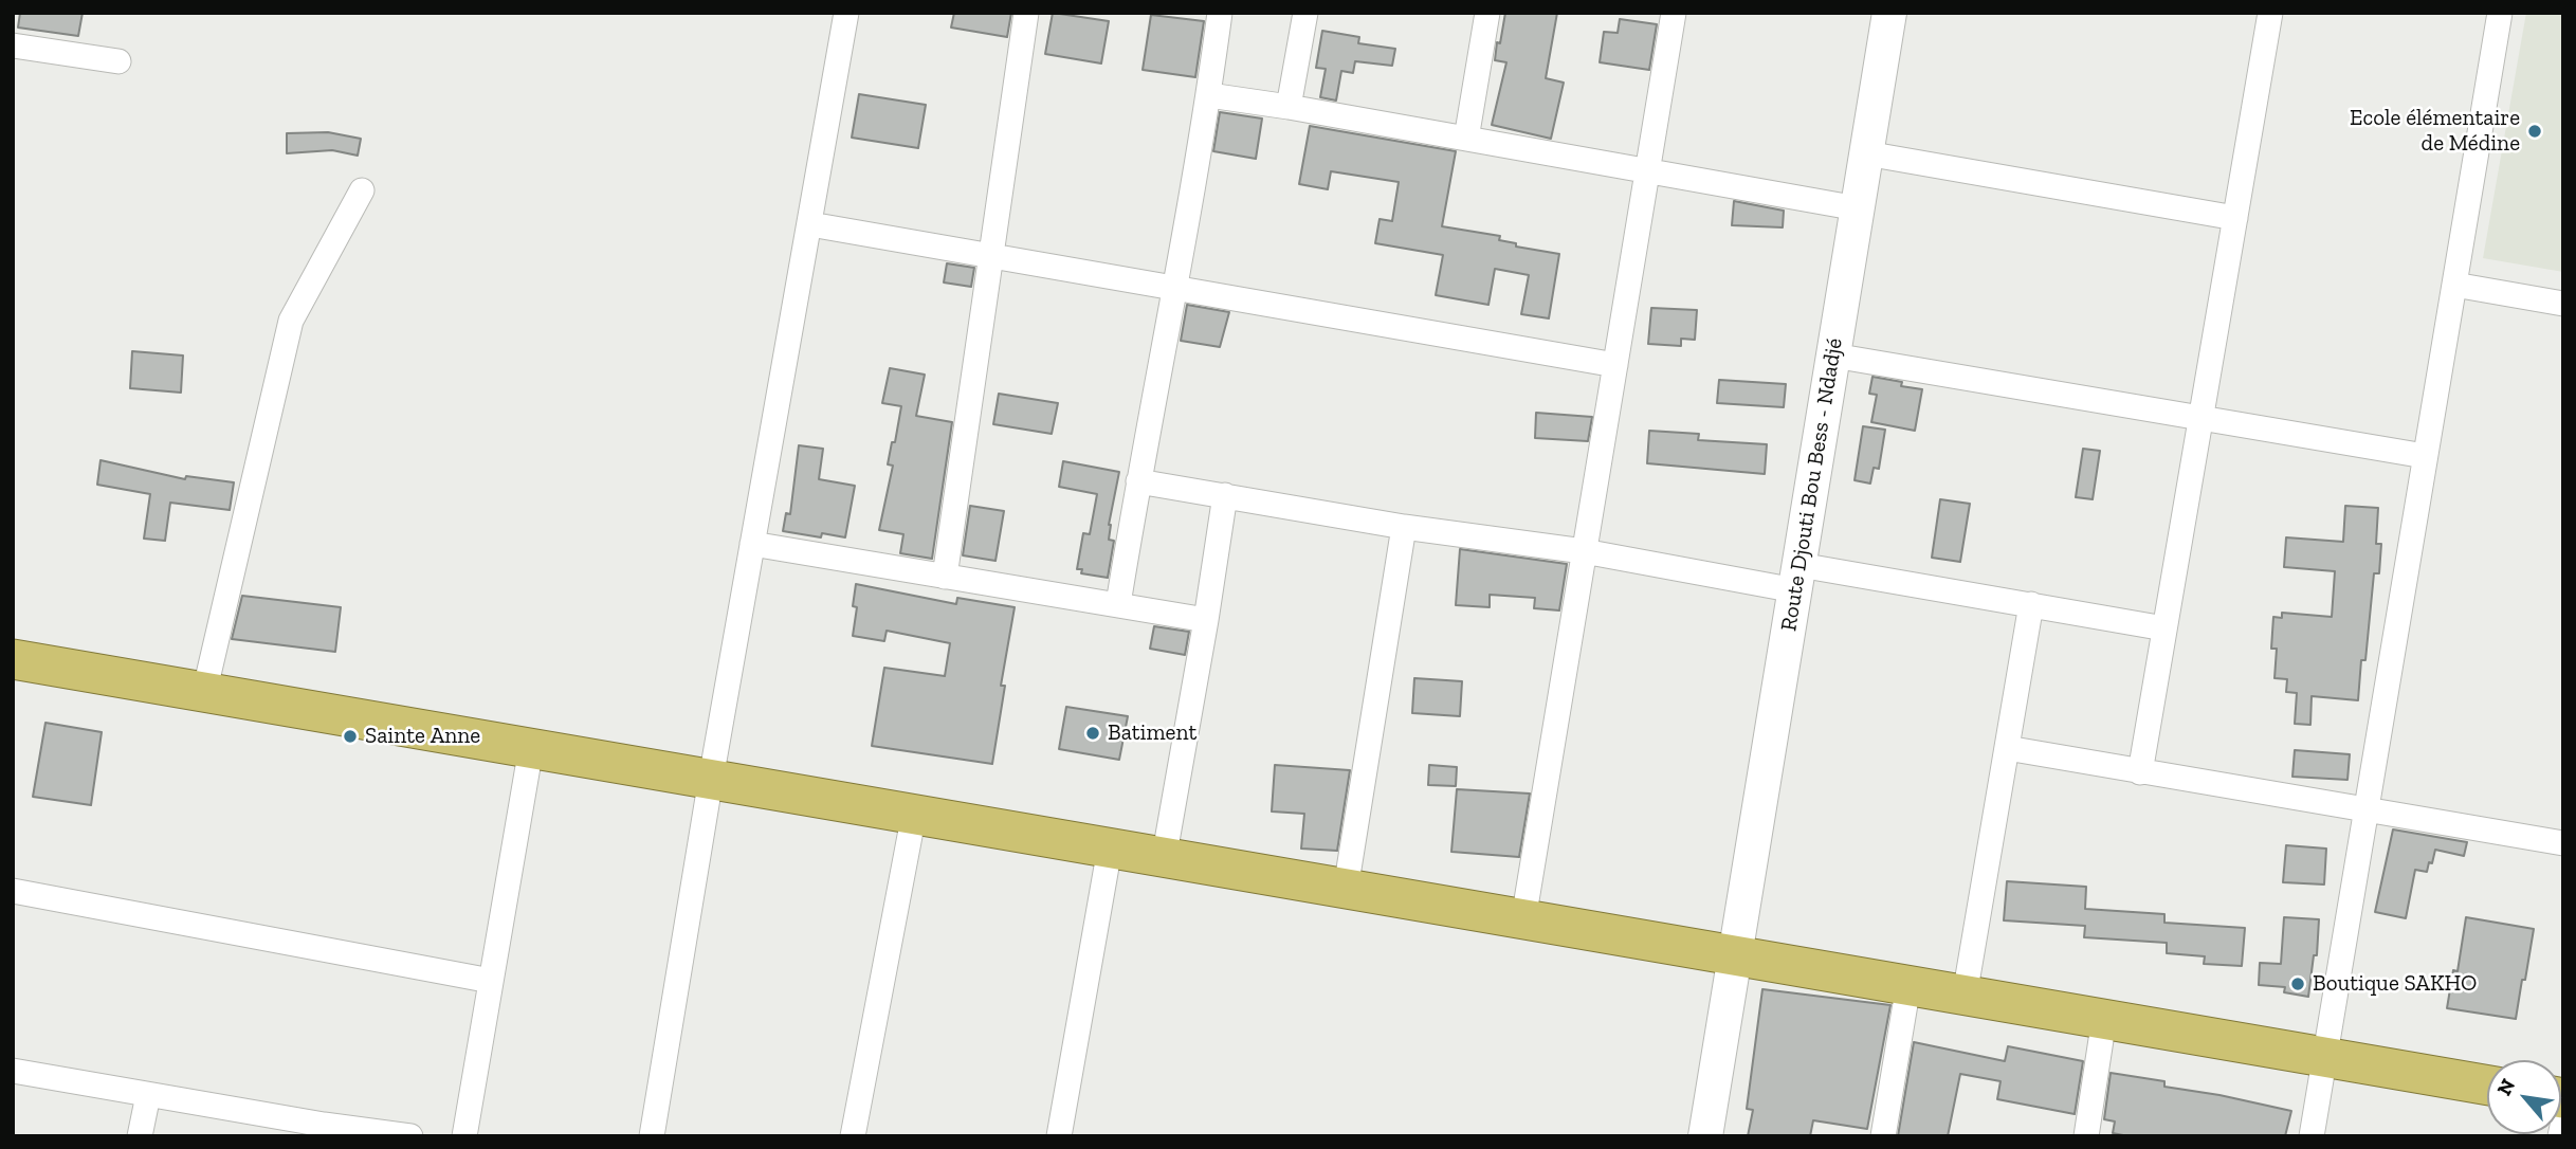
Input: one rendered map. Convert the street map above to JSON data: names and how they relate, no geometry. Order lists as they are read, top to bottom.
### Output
{
  "streets": {
    "main road": ["Route Djouti Bou Bess - Ndadjé"]
  },
  "places": [
    "Ecole élémentaire de Médine",
    "Batiment",
    "Sainte Anne",
    "Boutique SAKHO"
  ],
  "north": "top left"
}
